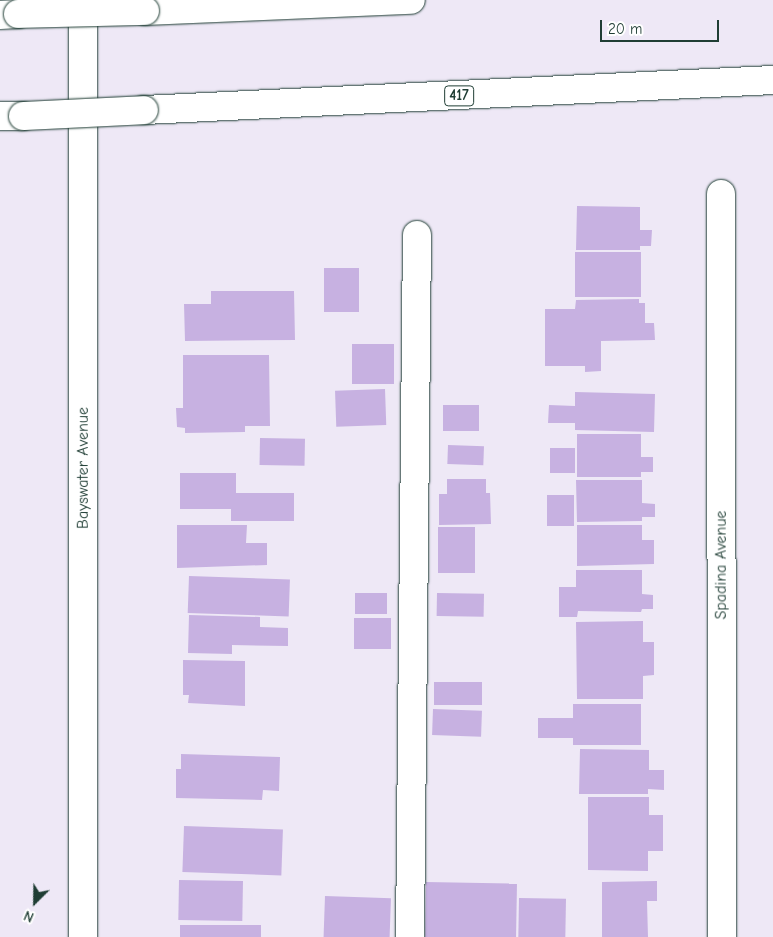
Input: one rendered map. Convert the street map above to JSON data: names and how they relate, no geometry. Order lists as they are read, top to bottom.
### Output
{
  "streets": {
    "main road": ["417", "Bayswater Avenue", "Spadina Avenue"]
  },
  "scale_bar": "20 m",
  "north": "bottom left"
}
